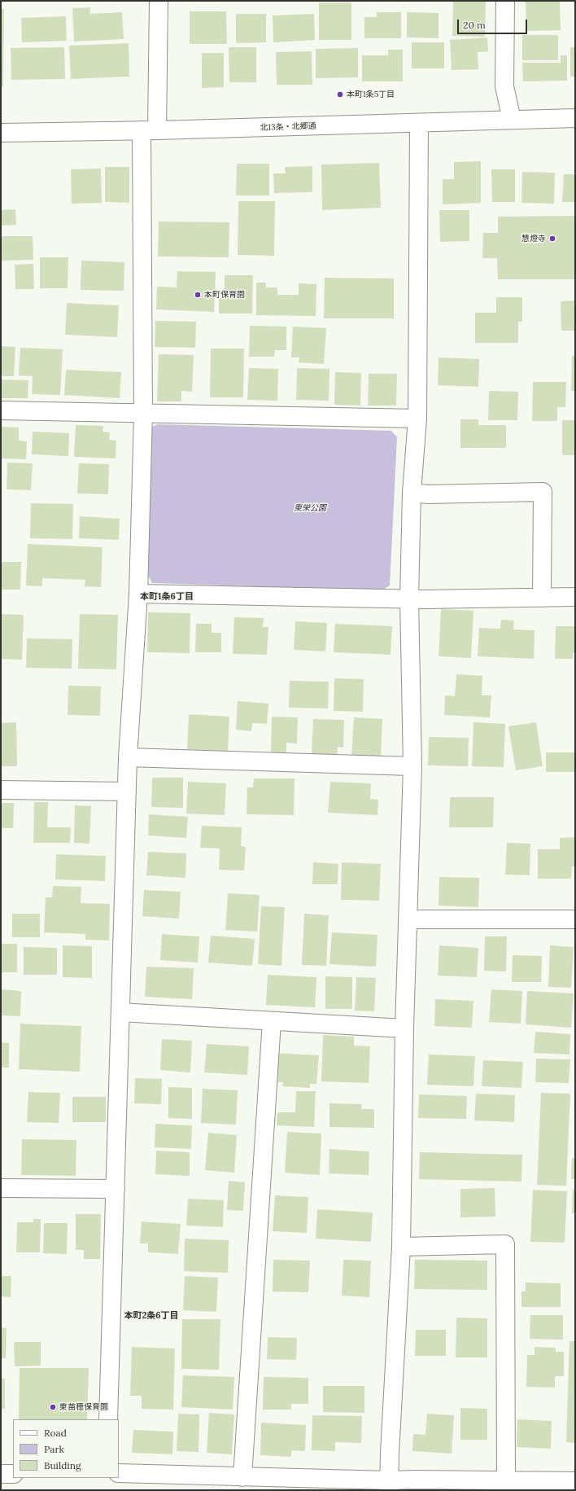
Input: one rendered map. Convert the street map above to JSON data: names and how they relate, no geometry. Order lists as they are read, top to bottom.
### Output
{
  "streets": {
    "street": ["北13条・北郷通"]
  },
  "districts": ["本町1条6丁目", "本町2条6丁目"],
  "parks": ["東栄公園"],
  "places": [
    "本町1条5丁目",
    "慧燈寺",
    "本町保育園",
    "東苗穂保育園"
  ],
  "legend": ["Road", "Park", "Building"],
  "scale_bar": "20 m"
}
